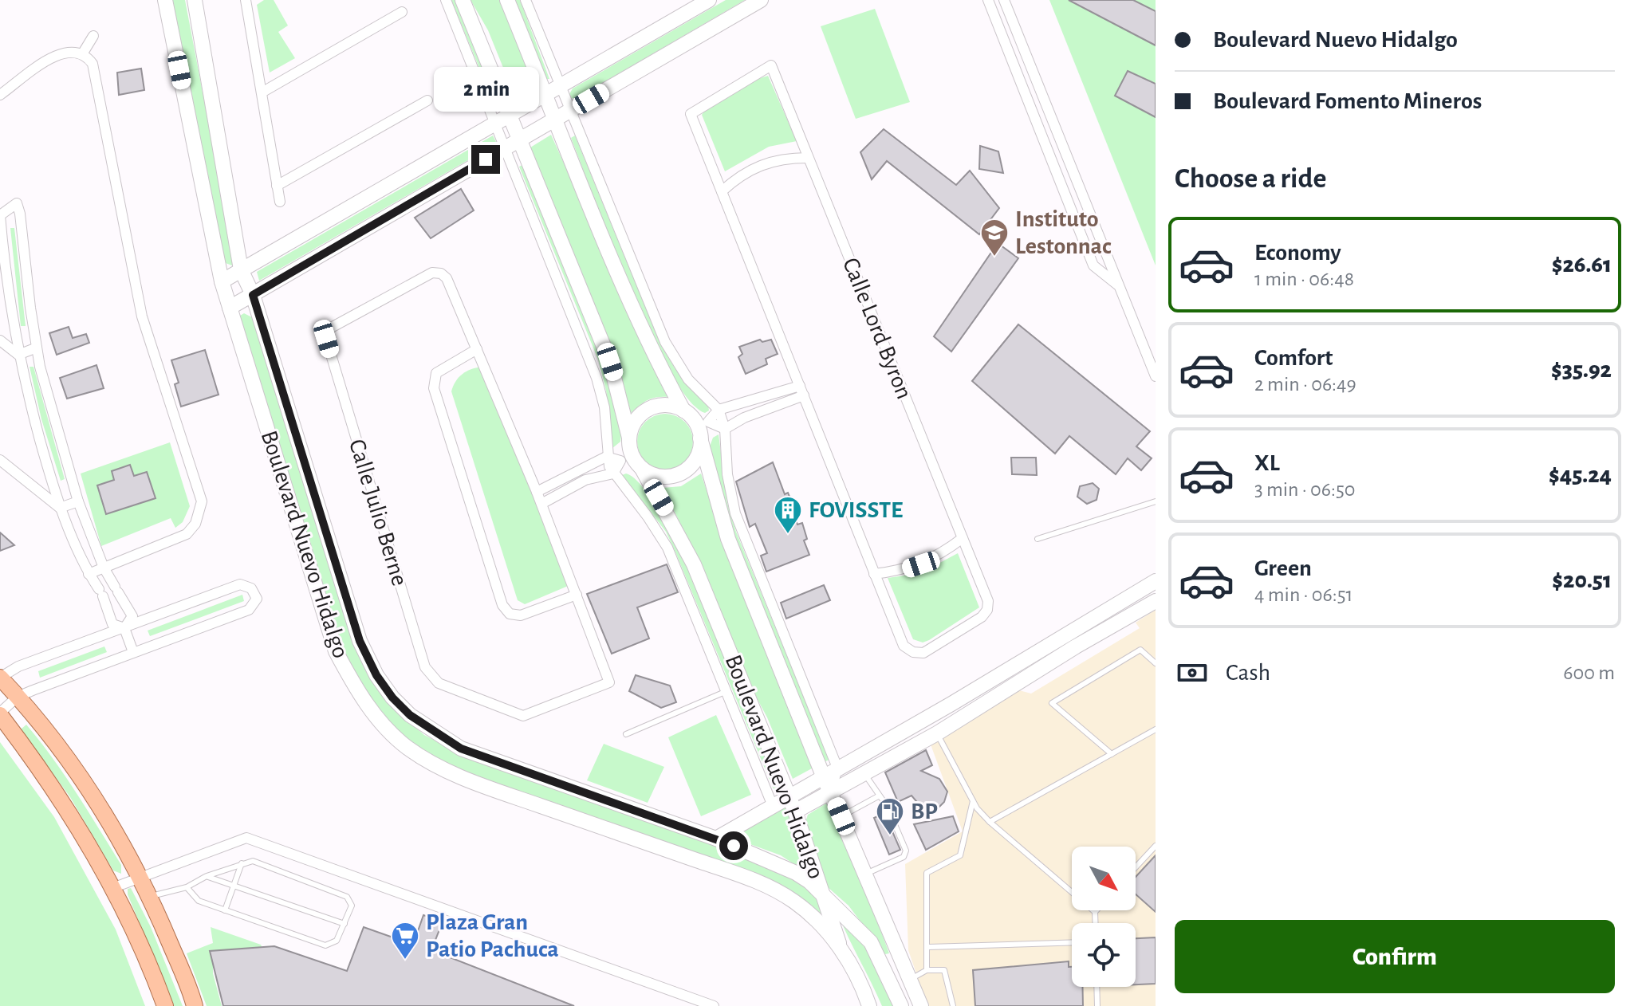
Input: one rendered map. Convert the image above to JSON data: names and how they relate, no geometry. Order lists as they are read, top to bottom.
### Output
{
  "streets": {
    "street": ["Calle Lord Byron", "Calle Julio Berne", "Boulevard Nuevo Hidalgo"]
  },
  "places": {
    "school or university": ["Instituto Lestonnac"],
    "building": ["FOVISSTE"],
    "fuel station": ["BP"],
    "supermarket": ["Plaza Gran Patio Pachuca"]
  },
  "north": "bottom right",
  "page": {
    "banner": ["Boulevard Nuevo Hidalgo", "Boulevard Fomento Mineros"],
    "bubble": "2 min",
    "heading": "Choose a ride",
    "list": [
      {
        "name": "Economy",
        "note": "1 min · 06:48",
        "value": "$26.61"
      },
      {
        "name": "Comfort",
        "note": "2 min · 06:49",
        "value": "$35.92"
      },
      {
        "name": "XL",
        "note": "3 min · 06:50",
        "value": "$45.24"
      },
      {
        "name": "Green",
        "note": "4 min · 06:51",
        "value": "$20.51"
      }
    ],
    "pay": ["Cash", "600 m"],
    "buttons": "Confirm"
  }
}
